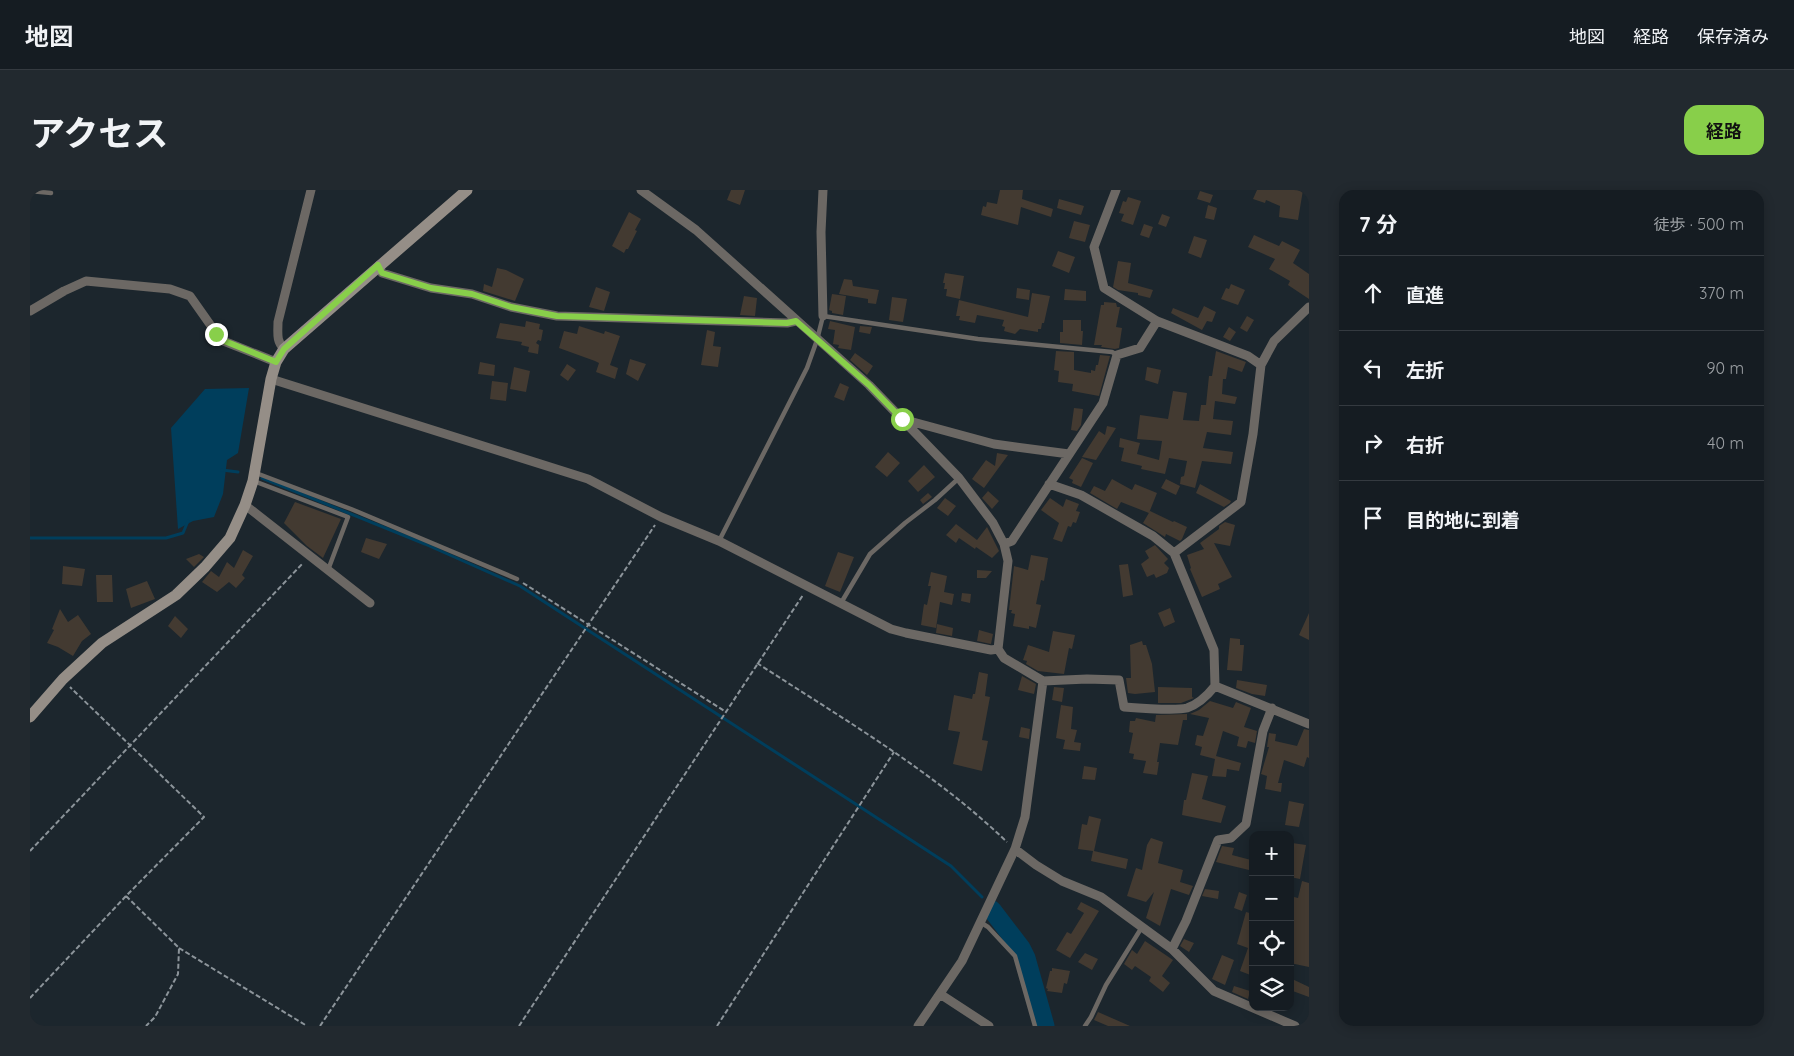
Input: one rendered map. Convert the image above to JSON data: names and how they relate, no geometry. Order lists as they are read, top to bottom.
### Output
{
  "page": {
    "header": "地図",
    "nav": ["地図", "経路", "保存済み"],
    "title": "アクセス",
    "buttons": "経路",
    "heading": ["7 分", "徒歩 · 500 m"],
    "list": [
      ["直進", "370 m"],
      ["左折", "90 m"],
      ["右折", "40 m"],
      "目的地に到着"
    ],
    "map_buttons": ["+", "−"]
  }
}
